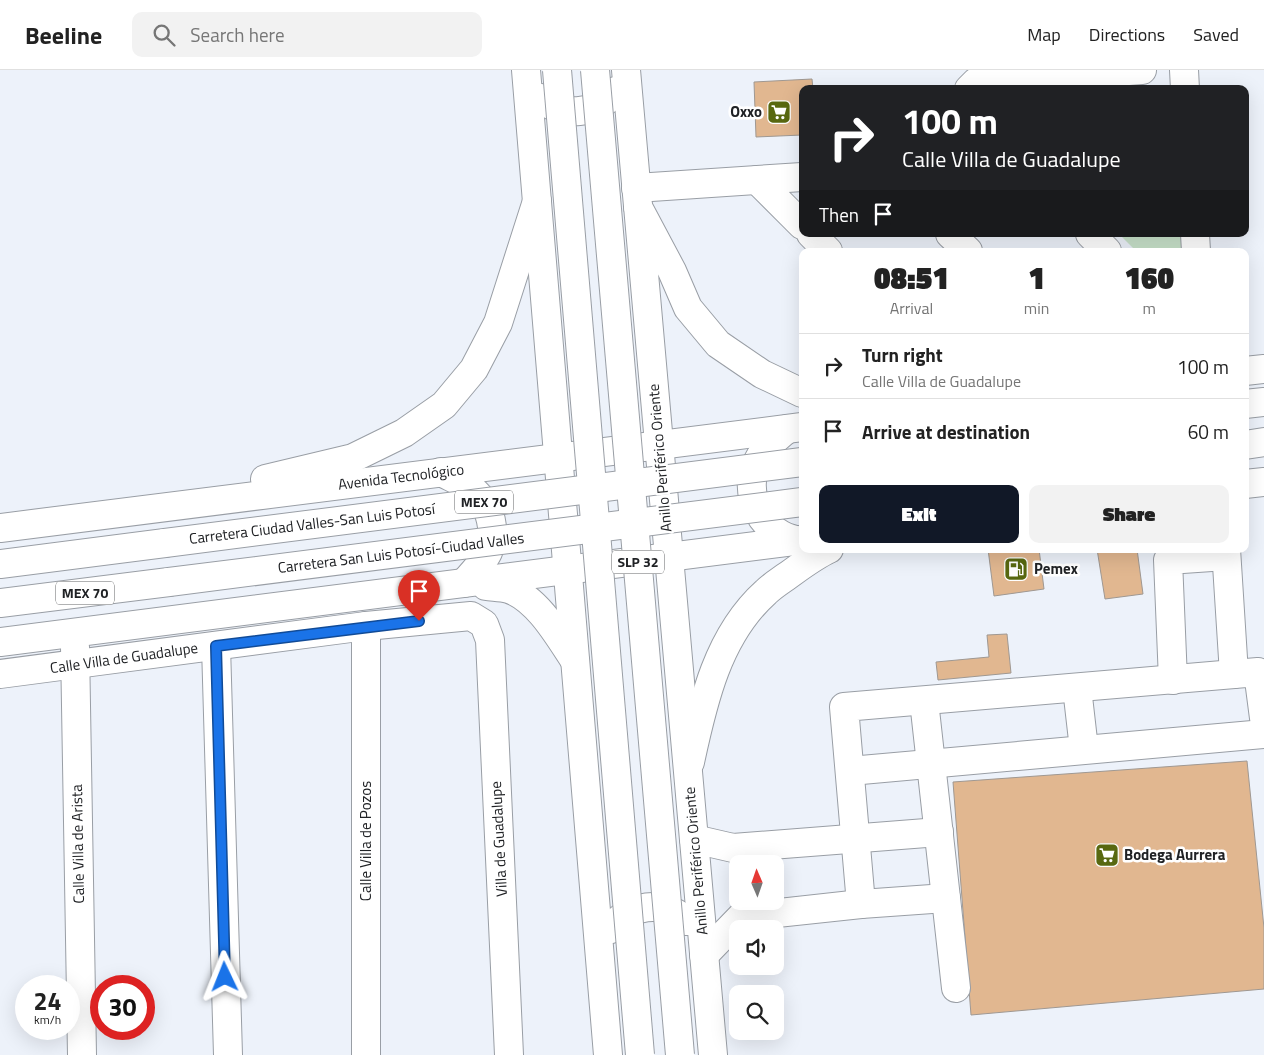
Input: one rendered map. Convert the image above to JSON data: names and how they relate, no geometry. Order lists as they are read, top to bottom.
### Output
{
  "streets": {
    "main road": [
      "Anillo Periférico Oriente",
      "Avenida Tecnológico",
      "MEX 70",
      "Carretera Ciudad Valles-San Luis Potosí",
      "Carretera San Luis Potosí-Ciudad Valles",
      "SLP 32",
      "Calle Villa de Guadalupe",
      "Villa de Guadalupe",
      "Calle Villa de Pozos",
      "Calle Villa de Arista"
    ]
  },
  "crossings": [
    ["Anillo Periférico Oriente", "Avenida Tecnológico"],
    ["Calle Villa de Guadalupe", "Villa de Guadalupe"],
    ["Calle Villa de Guadalupe", "Calle Villa de Pozos"],
    ["Calle Villa de Guadalupe", "Calle Villa de Arista"]
  ],
  "places": {
    "supermarket": ["Oxxo", "Bodega Aurrera"],
    "fuel station": ["Pemex"]
  },
  "north": "top",
  "page": {
    "header": "Beeline",
    "search": "Search here",
    "nav": ["Map", "Directions", "Saved"],
    "turn": ["100 m", "Calle Villa de Guadalupe"],
    "then": "Then",
    "eta": [
      "08:51",
      "Arrival",
      "1",
      "min",
      "160",
      "m"
    ],
    "list": [
      {
        "name": "Turn right",
        "note": "Calle Villa de Guadalupe",
        "value": "100 m"
      },
      {
        "name": "Arrive at destination",
        "value": "60 m"
      }
    ],
    "buttons": ["Exit", "Share"],
    "speed": "24 km/h",
    "limit": "30"
  }
}
